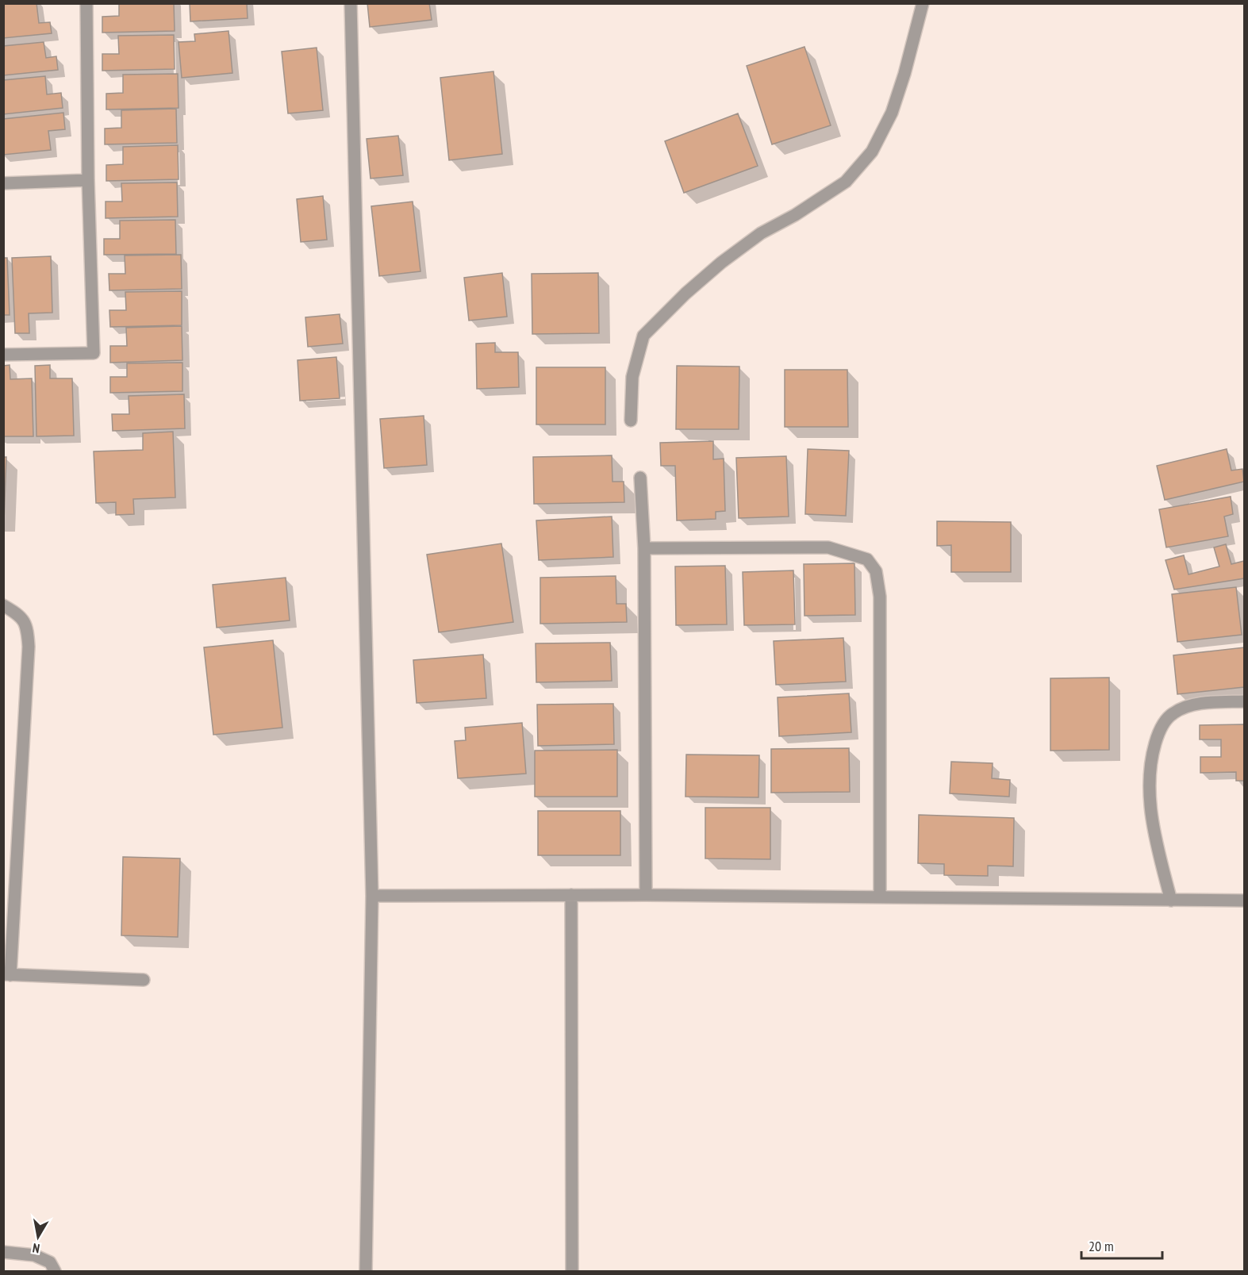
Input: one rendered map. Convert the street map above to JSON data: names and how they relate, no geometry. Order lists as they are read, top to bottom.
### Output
{
  "scale_bar": "20 m",
  "north": "bottom"
}
